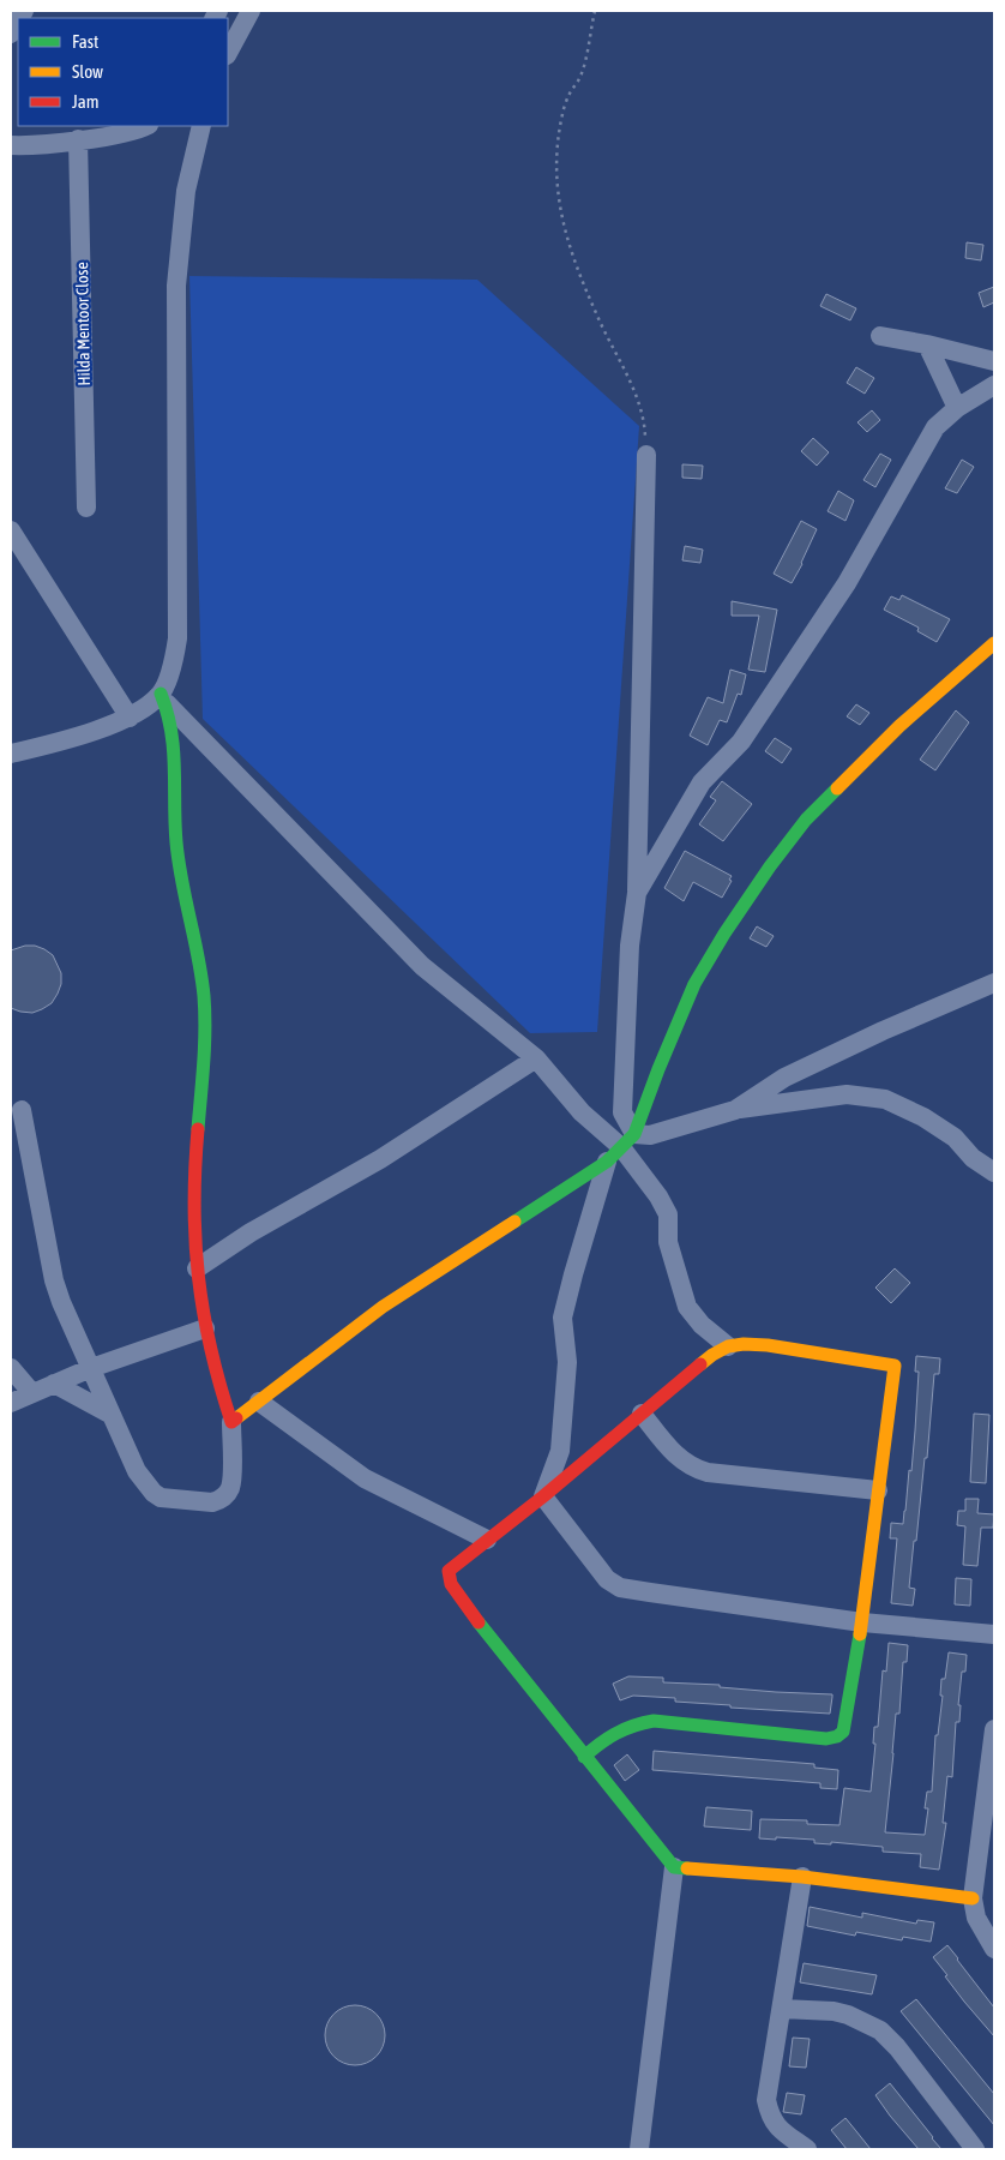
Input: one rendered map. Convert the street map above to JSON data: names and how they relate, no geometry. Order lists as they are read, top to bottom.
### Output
{
  "streets": {
    "street": ["Hilda Mentoor Close"]
  },
  "legend": ["Fast", "Slow", "Jam"]
}
